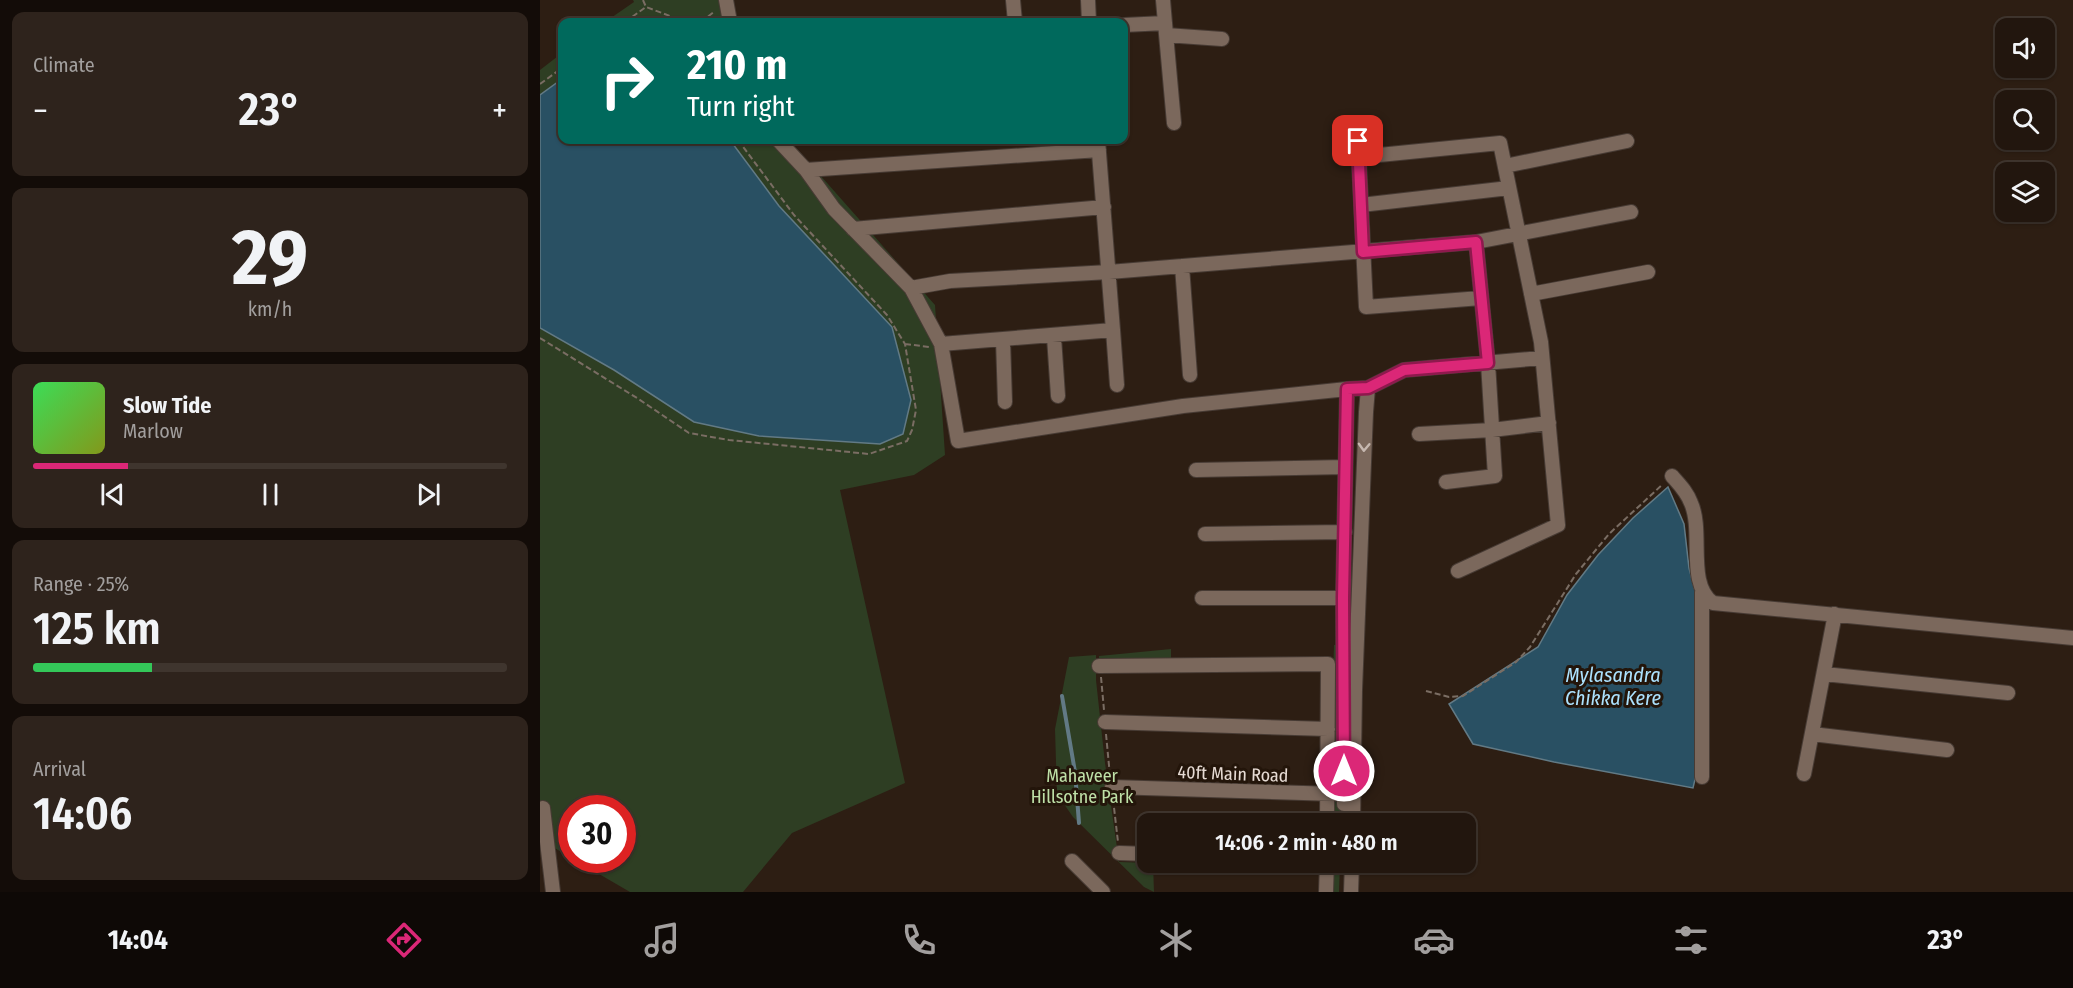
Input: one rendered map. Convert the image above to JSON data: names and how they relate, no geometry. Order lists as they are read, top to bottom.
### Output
{
  "streets": {
    "street": ["40ft Main Road"]
  },
  "water": ["Mylasandra Chikka Kere"],
  "parks": ["Mahaveer Hillsotne Park"],
  "page": {
    "tile": [
      "Climate",
      ["29", "km/h"],
      ["Range · 25%", "125 km"],
      ["Arrival", "14:06"]
    ],
    "turn": ["210 m", "Turn right"],
    "heat": ["−", "23°", "+"],
    "song": ["Slow Tide", "Marlow"],
    "limit": "30",
    "trip": "14:06 · 2 min · 480 m",
    "tabs": ["14:04", "23°"]
  }
}
